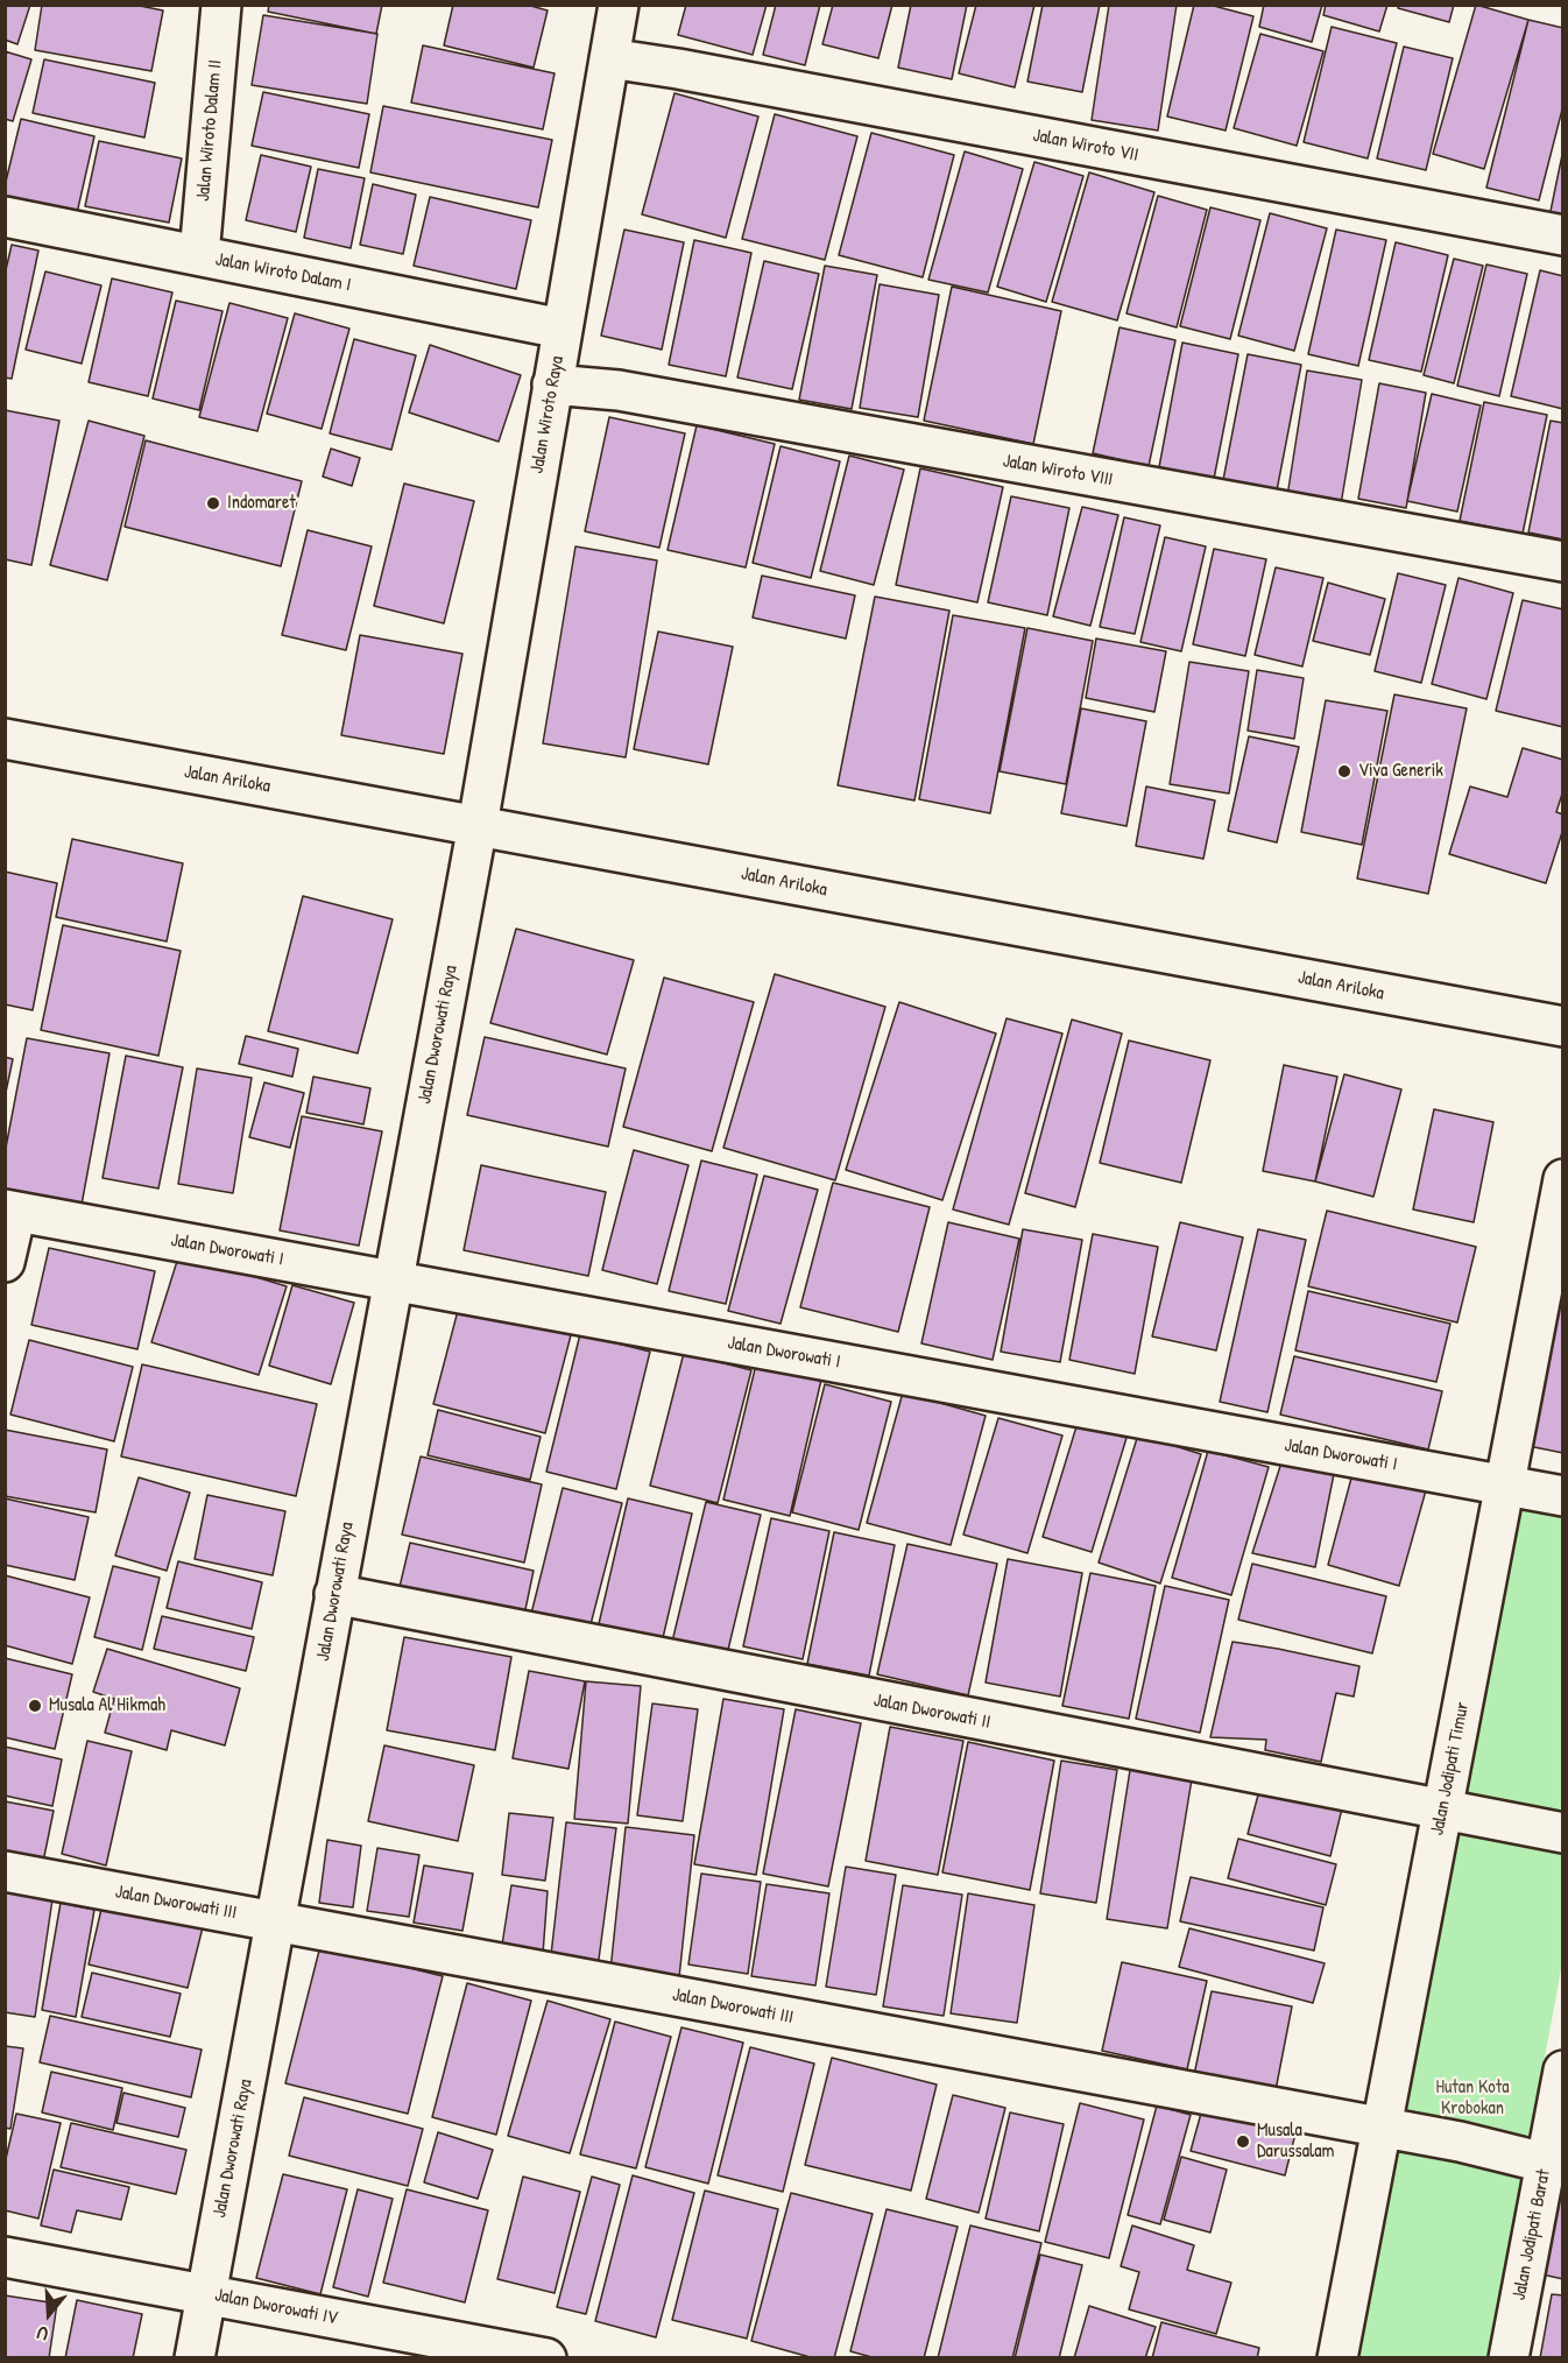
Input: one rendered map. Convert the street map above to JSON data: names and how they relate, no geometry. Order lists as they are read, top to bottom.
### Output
{
  "streets": {
    "street": [
      "Jalan Wiroto Dalam II",
      "Jalan Wiroto VII",
      "Jalan Wiroto Dalam I",
      "Jalan Wiroto Raya",
      "Jalan Wiroto VIII",
      "Jalan Ariloka",
      "Jalan Dworowati Raya",
      "Jalan Dworowati I",
      "Jalan Dworowati II",
      "Jalan Jodipati Timur",
      "Jalan Dworowati III",
      "Jalan Jodipati Barat",
      "Jalan Dworowati IV"
    ]
  },
  "crossings": [
    ["Jalan Wiroto Dalam II", "Jalan Wiroto Dalam I"],
    ["Jalan Wiroto VII", "Jalan Wiroto Raya"],
    ["Jalan Wiroto Dalam I", "Jalan Wiroto Raya"],
    ["Jalan Wiroto Raya", "Jalan Wiroto VIII"],
    ["Jalan Wiroto Raya", "Jalan Ariloka"],
    ["Jalan Wiroto Raya", "Jalan Dworowati Raya"],
    ["Jalan Ariloka", "Jalan Dworowati Raya"],
    ["Jalan Dworowati Raya", "Jalan Dworowati I"],
    ["Jalan Dworowati Raya", "Jalan Dworowati II"],
    ["Jalan Dworowati Raya", "Jalan Dworowati III"],
    ["Jalan Dworowati Raya", "Jalan Dworowati IV"],
    ["Jalan Dworowati I", "Jalan Jodipati Timur"],
    ["Jalan Dworowati II", "Jalan Jodipati Timur"],
    ["Jalan Jodipati Timur", "Jalan Dworowati III"],
    ["Jalan Dworowati III", "Jalan Jodipati Barat"]
  ],
  "parks": ["Hutan Kota Krobokan"],
  "places": [
    "Indomaret",
    "Viva Generik",
    "Musala Al Hikmah",
    "Musala Darussalam"
  ],
  "north": "bottom"
}
